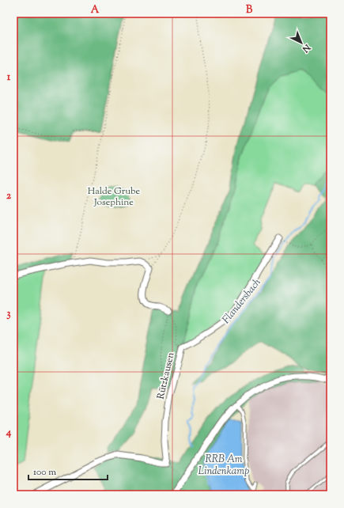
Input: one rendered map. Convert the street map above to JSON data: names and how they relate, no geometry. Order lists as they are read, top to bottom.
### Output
{
  "streets": {
    "street": ["Rützkausen"]
  },
  "water": ["Flandersbach", "RRB Am Lindenkamp"],
  "parks": ["Halde Grube Josephine"],
  "scale_bar": "100 m",
  "north": "bottom right",
  "grid": {
    "columns": ["A", "B"],
    "rows": [
      "1",
      "2",
      "3",
      "4"
    ]
  }
}
